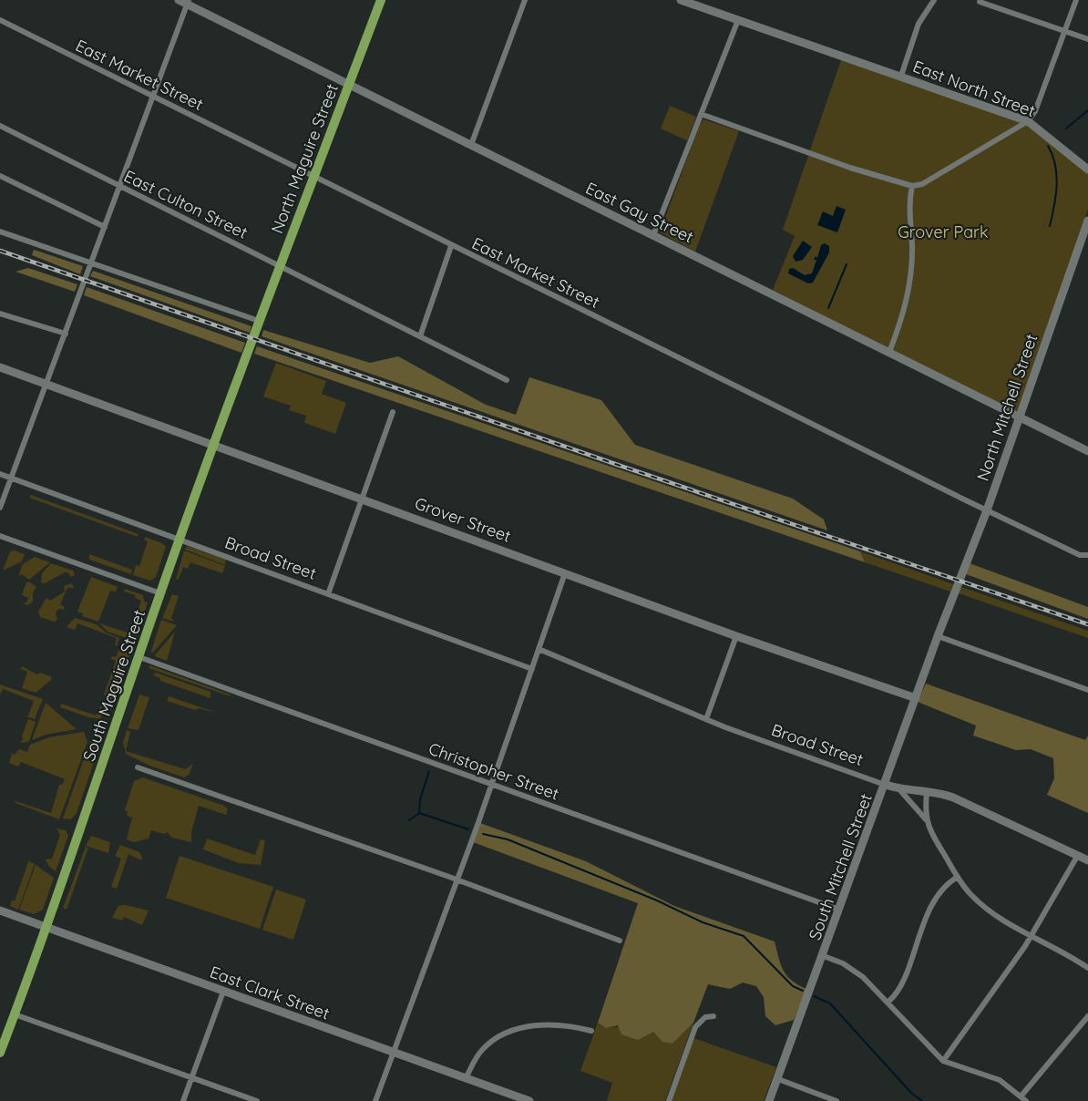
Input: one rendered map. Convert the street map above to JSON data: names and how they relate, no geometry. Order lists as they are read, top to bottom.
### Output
{
  "streets": {
    "main road": ["North Maguire Street", "South Maguire Street"],
    "street": [
      "East Market Street",
      "East North Street",
      "East Culton Street",
      "East Gay Street",
      "North Mitchell Street",
      "Grover Street",
      "Broad Street",
      "Christopher Street",
      "South Mitchell Street",
      "East Clark Street"
    ]
  },
  "crossings": [
    ["East Market Street", "North Maguire Street"],
    ["East Market Street", "North Mitchell Street"],
    ["North Maguire Street", "East Culton Street"],
    ["North Maguire Street", "East Gay Street"],
    ["North Maguire Street", "South Maguire Street"],
    ["East Gay Street", "North Mitchell Street"],
    ["North Mitchell Street", "South Mitchell Street"],
    ["Grover Street", "South Maguire Street"],
    ["Grover Street", "South Mitchell Street"],
    ["Broad Street", "South Maguire Street"],
    ["Broad Street", "South Mitchell Street"],
    ["South Maguire Street", "Christopher Street"],
    ["South Maguire Street", "East Clark Street"],
    ["Christopher Street", "South Mitchell Street"]
  ],
  "parks": ["Grover Park"]
}
